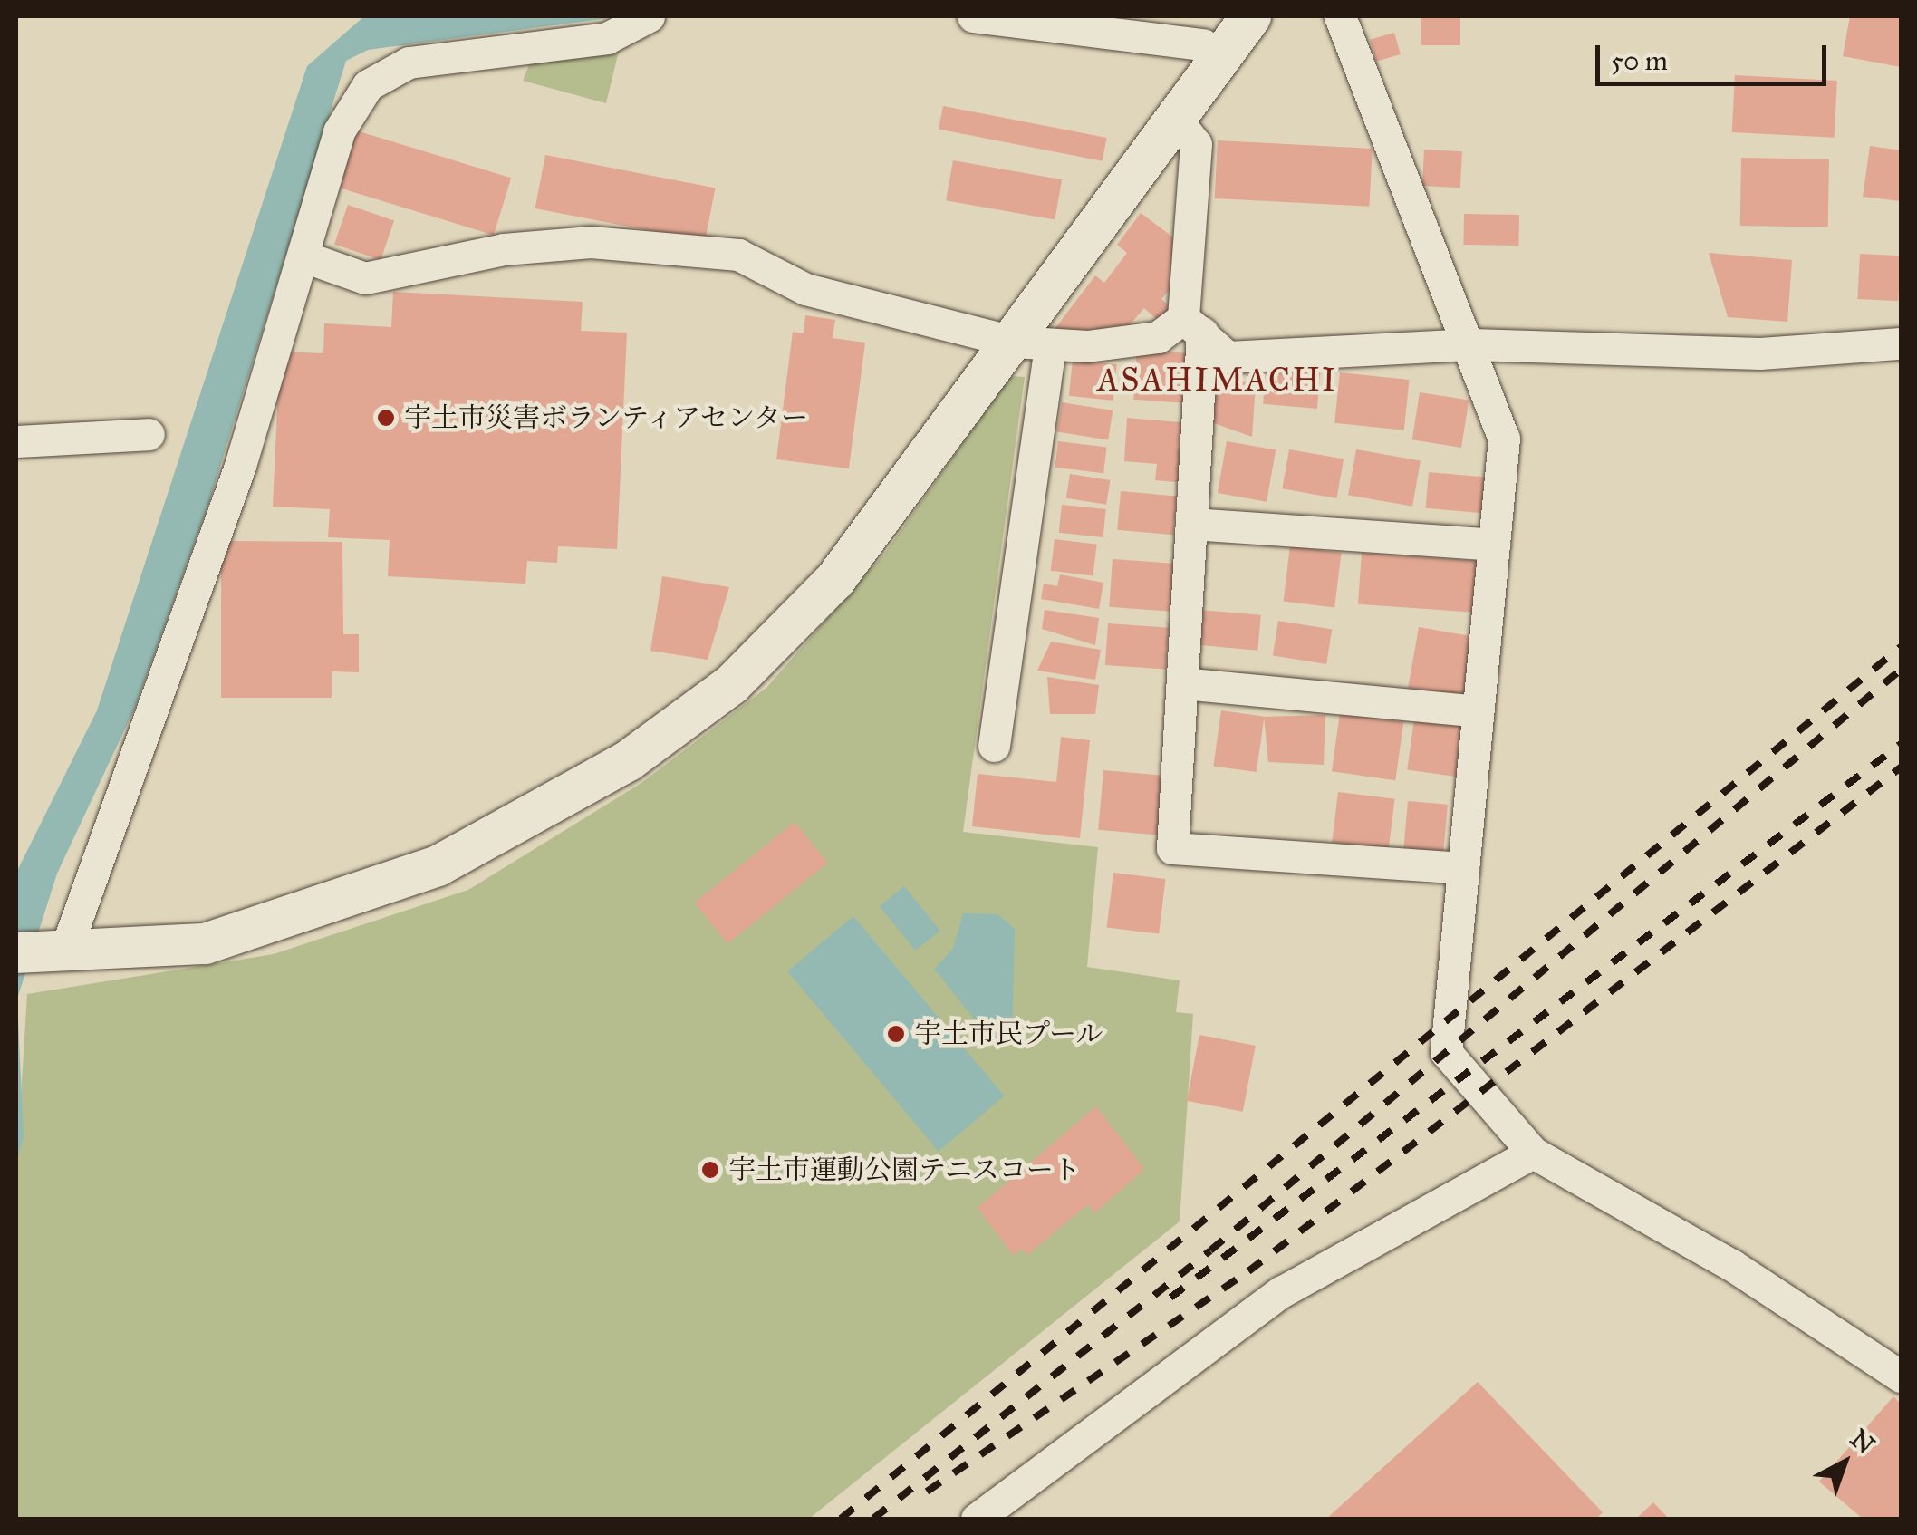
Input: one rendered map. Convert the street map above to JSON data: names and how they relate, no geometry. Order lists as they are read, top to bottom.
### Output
{
  "districts": ["ASAHIMACHI"],
  "places": ["宇土市災害ボランティアセンター", "宇土市民プール", "宇土市運動公園テニスコート"],
  "scale_bar": "50 m",
  "north": "top right"
}
